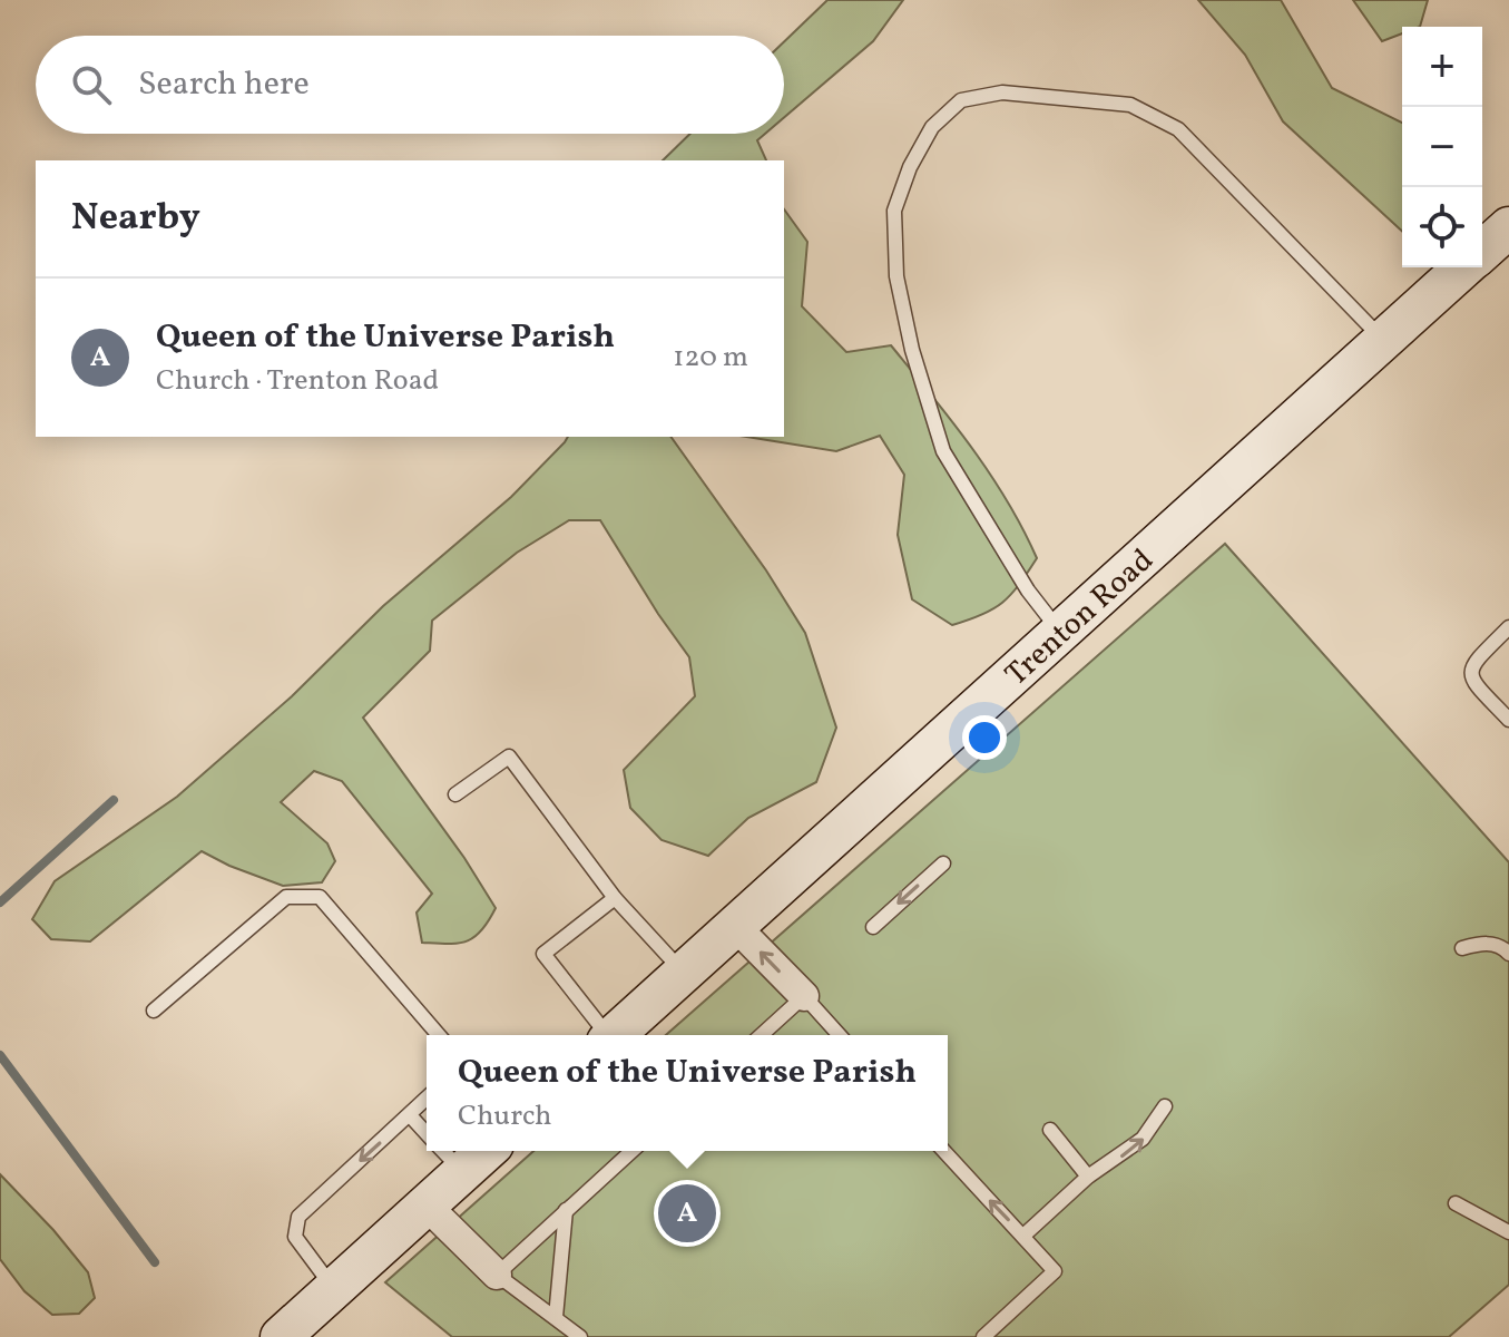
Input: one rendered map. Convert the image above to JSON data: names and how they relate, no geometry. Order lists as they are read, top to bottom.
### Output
{
  "streets": {
    "main road": ["Trenton Road"]
  },
  "page": {
    "map_buttons": ["+", "−"],
    "search": "Search here",
    "heading": "Nearby",
    "list": [
      {
        "mark": "A",
        "name": "Queen of the Universe Parish",
        "note": "Church · Trenton Road",
        "value": "120 m"
      }
    ],
    "popup": ["Queen of the Universe Parish", "Church"],
    "pins": "A"
  }
}
